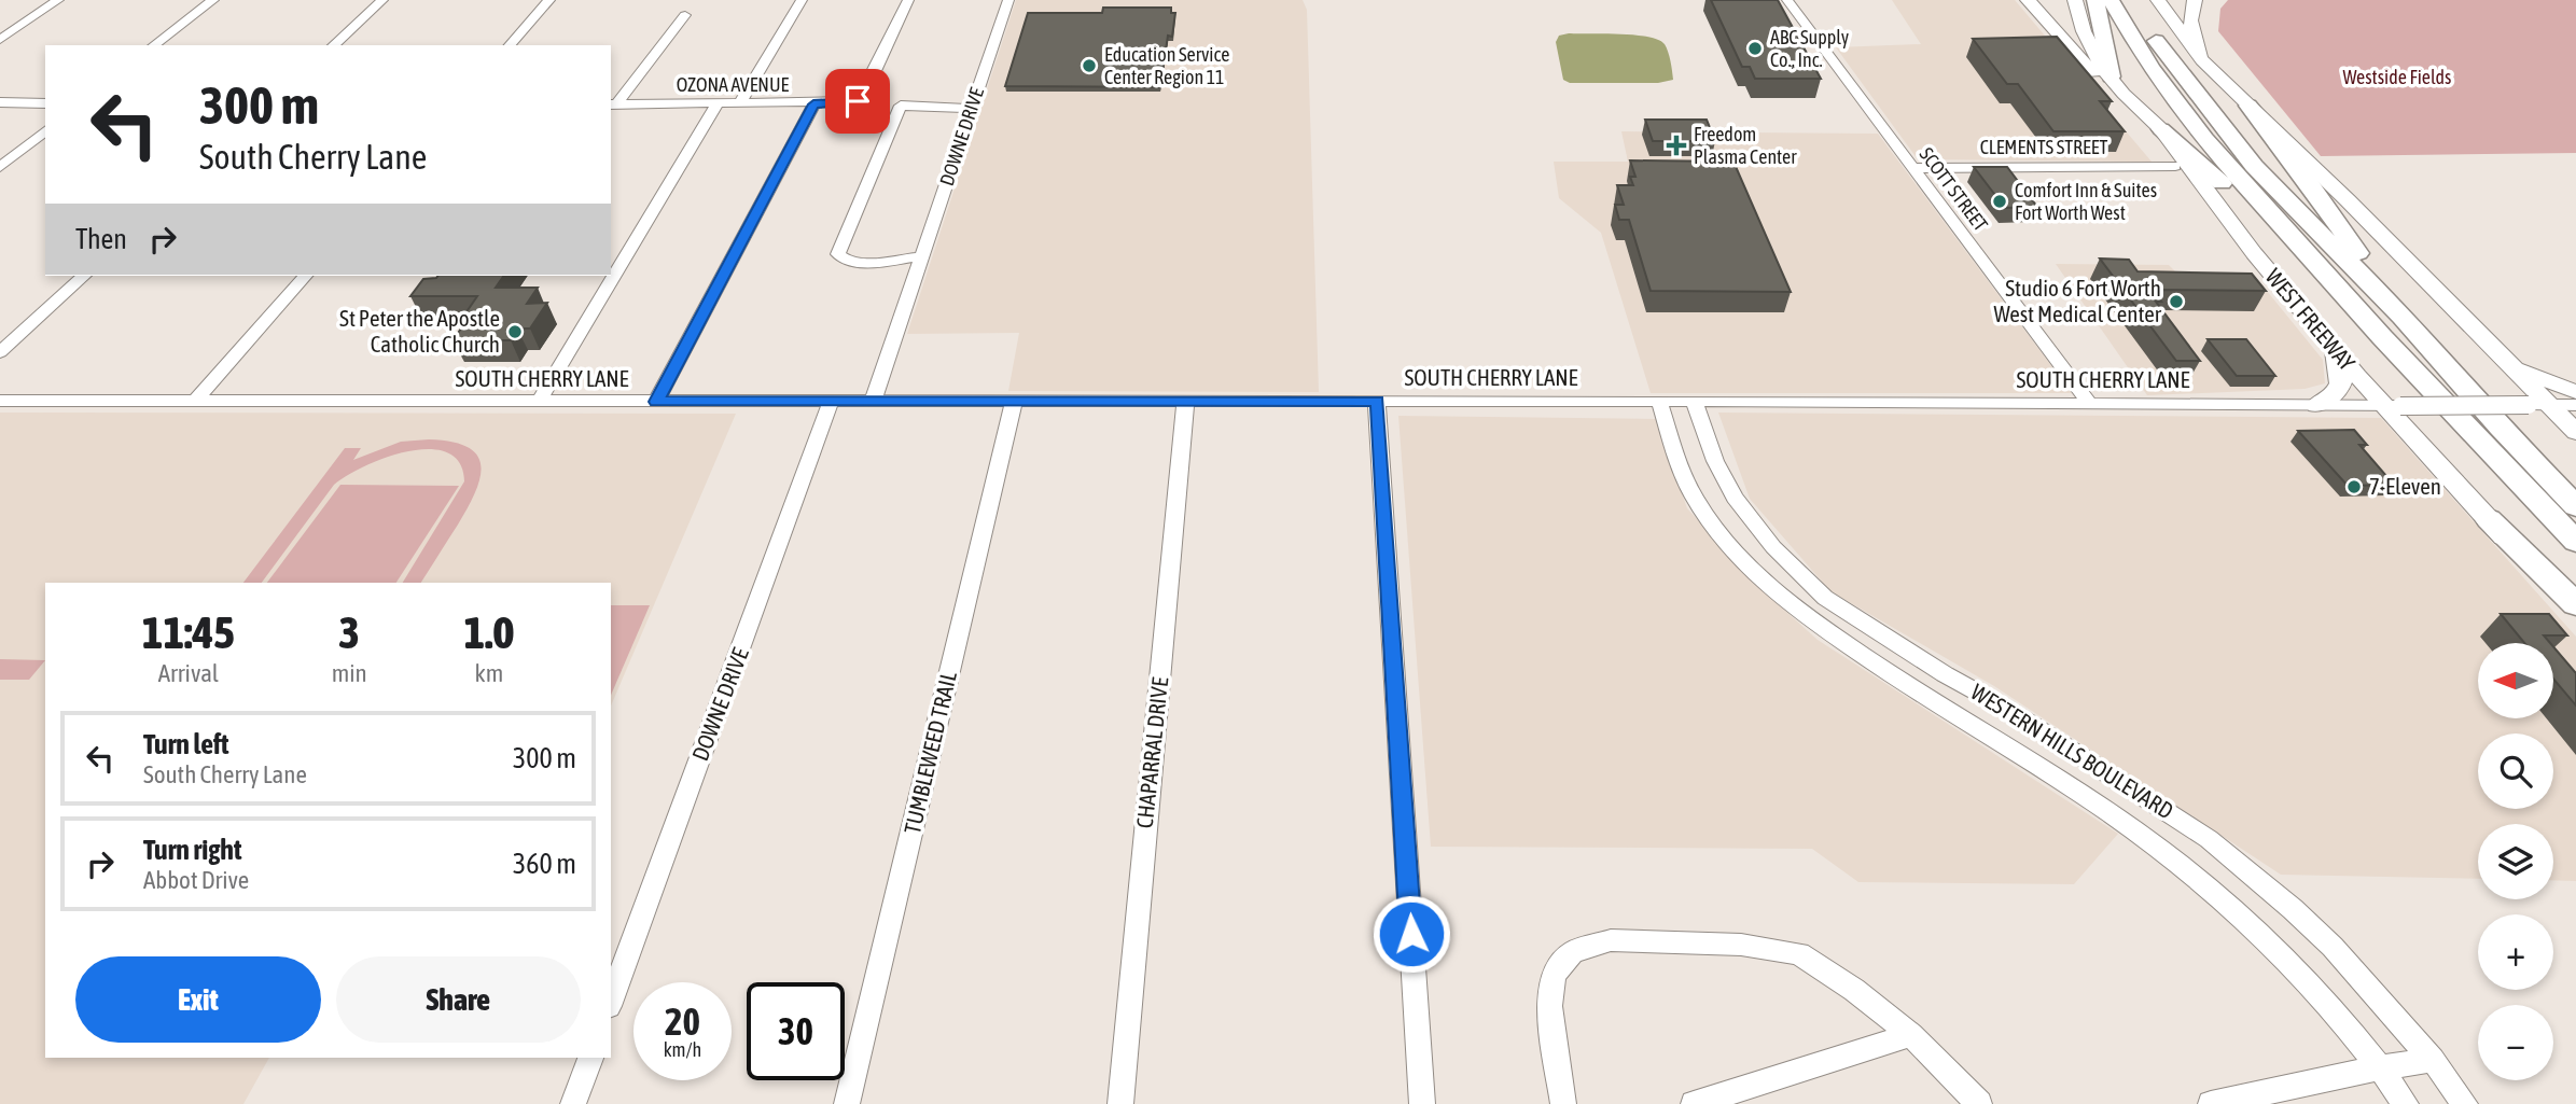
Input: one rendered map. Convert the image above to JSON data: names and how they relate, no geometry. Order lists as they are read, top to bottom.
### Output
{
  "streets": {
    "highway": ["WEST FREEWAY"],
    "street": [
      "OZONA AVENUE",
      "DOWNE DRIVE",
      "CLEMENTS STREET",
      "SCOTT STREET",
      "SOUTH CHERRY LANE",
      "WESTERN HILLS BOULEVARD",
      "TUMBLEWEED TRAIL",
      "CHAPARRAL DRIVE"
    ]
  },
  "crossings": [
    ["DOWNE DRIVE", "SOUTH CHERRY LANE"],
    ["CLEMENTS STREET", "SCOTT STREET"],
    ["SCOTT STREET", "SOUTH CHERRY LANE"],
    ["WEST FREEWAY", "SOUTH CHERRY LANE"],
    ["SOUTH CHERRY LANE", "WESTERN HILLS BOULEVARD"],
    ["SOUTH CHERRY LANE", "TUMBLEWEED TRAIL"],
    ["SOUTH CHERRY LANE", "CHAPARRAL DRIVE"]
  ],
  "parks": ["Westside Fields"],
  "places": {
    "other": [
      "ABC Supply Co., Inc.",
      "Education Service Center Region 11",
      "Comfort Inn & Suites Fort Worth West",
      "Studio 6 Fort Worth West Medical Center",
      "St Peter the Apostle Catholic Church",
      "7-Eleven"
    ],
    "health": ["Freedom Plasma Center"]
  },
  "north": "left",
  "page": {
    "turn": ["300 m", "South Cherry Lane"],
    "then": "Then",
    "eta": [
      "11:45",
      "Arrival",
      "3",
      "min",
      "1.0",
      "km"
    ],
    "map_buttons": ["+", "−"],
    "list": [
      {
        "name": "Turn left",
        "note": "South Cherry Lane",
        "value": "300 m"
      },
      {
        "name": "Turn right",
        "note": "Abbot Drive",
        "value": "360 m"
      }
    ],
    "buttons": ["Exit", "Share"],
    "speed": "20 km/h",
    "limit": "30"
  }
}
